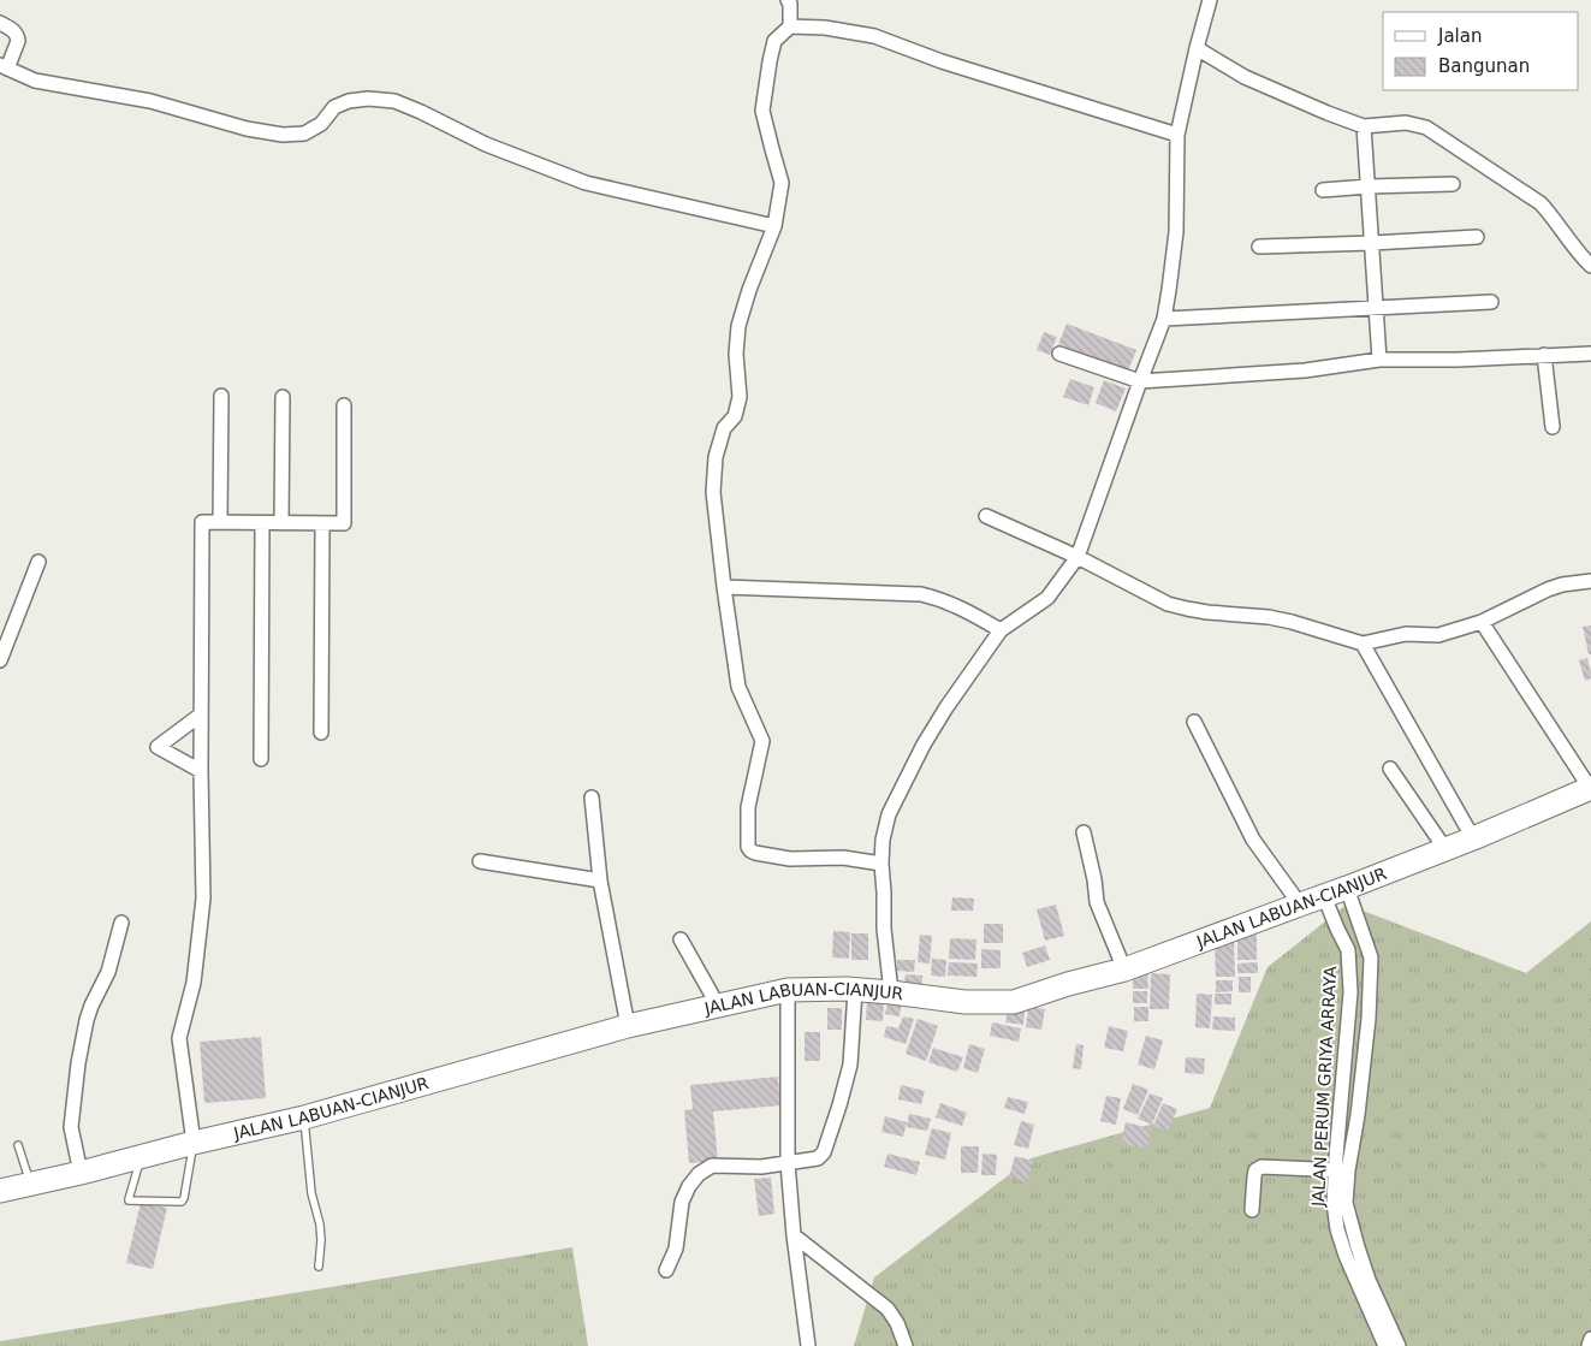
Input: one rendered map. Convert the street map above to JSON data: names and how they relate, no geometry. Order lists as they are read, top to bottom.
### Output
{
  "streets": {
    "highway": ["JALAN LABUAN-CIANJUR"],
    "street": ["JALAN PERUM GRIYA ARRAYA"]
  },
  "crossings": [
    ["JALAN LABUAN-CIANJUR", "JALAN PERUM GRIYA ARRAYA"]
  ],
  "legend": ["Jalan", "Bangunan"]
}
